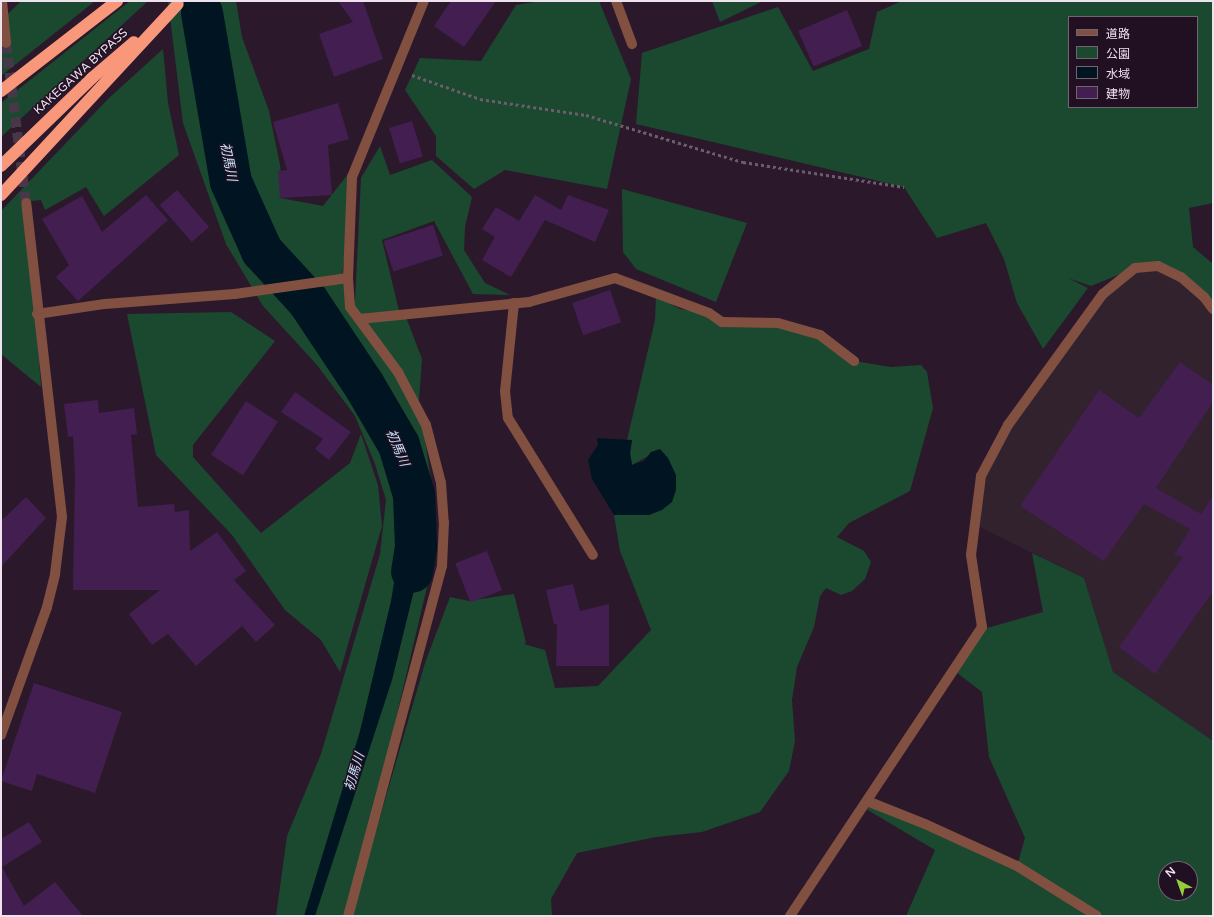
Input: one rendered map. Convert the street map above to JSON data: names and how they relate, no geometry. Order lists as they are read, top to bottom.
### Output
{
  "streets": {
    "highway": ["KAKEGAWA BYPASS"]
  },
  "water": ["初馬川"],
  "legend": [
    "道路",
    "公園",
    "水域",
    "建物"
  ],
  "north": "top left"
}
